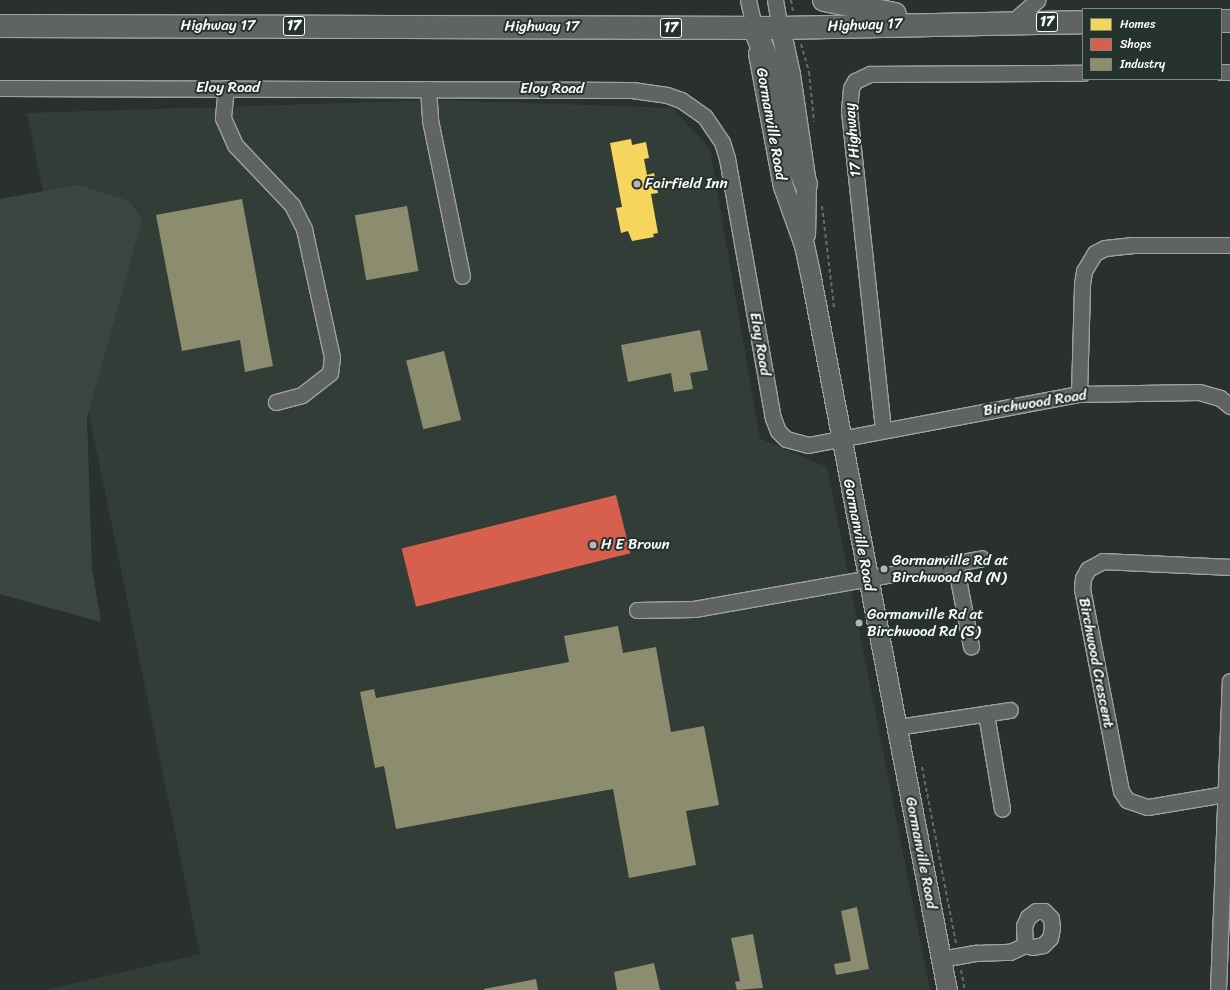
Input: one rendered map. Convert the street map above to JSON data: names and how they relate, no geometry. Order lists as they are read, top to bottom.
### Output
{
  "streets": {
    "highway": ["17", "Highway 17"],
    "main road": ["Gormanville Road"],
    "street": [
      "Eloy Road",
      "17 Highway",
      "Birchwood Road",
      "Birchwood Crescent"
    ]
  },
  "crossings": [
    ["Highway 17", "Gormanville Road"],
    ["Eloy Road", "Gormanville Road"],
    ["Eloy Road", "Birchwood Road"],
    ["Gormanville Road", "Birchwood Road"],
    ["17 Highway", "Birchwood Road"]
  ],
  "places": [
    "Fairfield Inn",
    "H E Brown",
    "Gormanville Rd at Birchwood Rd (N)",
    "Gormanville Rd at Birchwood Rd (S)"
  ],
  "legend": ["Homes", "Shops", "Industry"]
}
